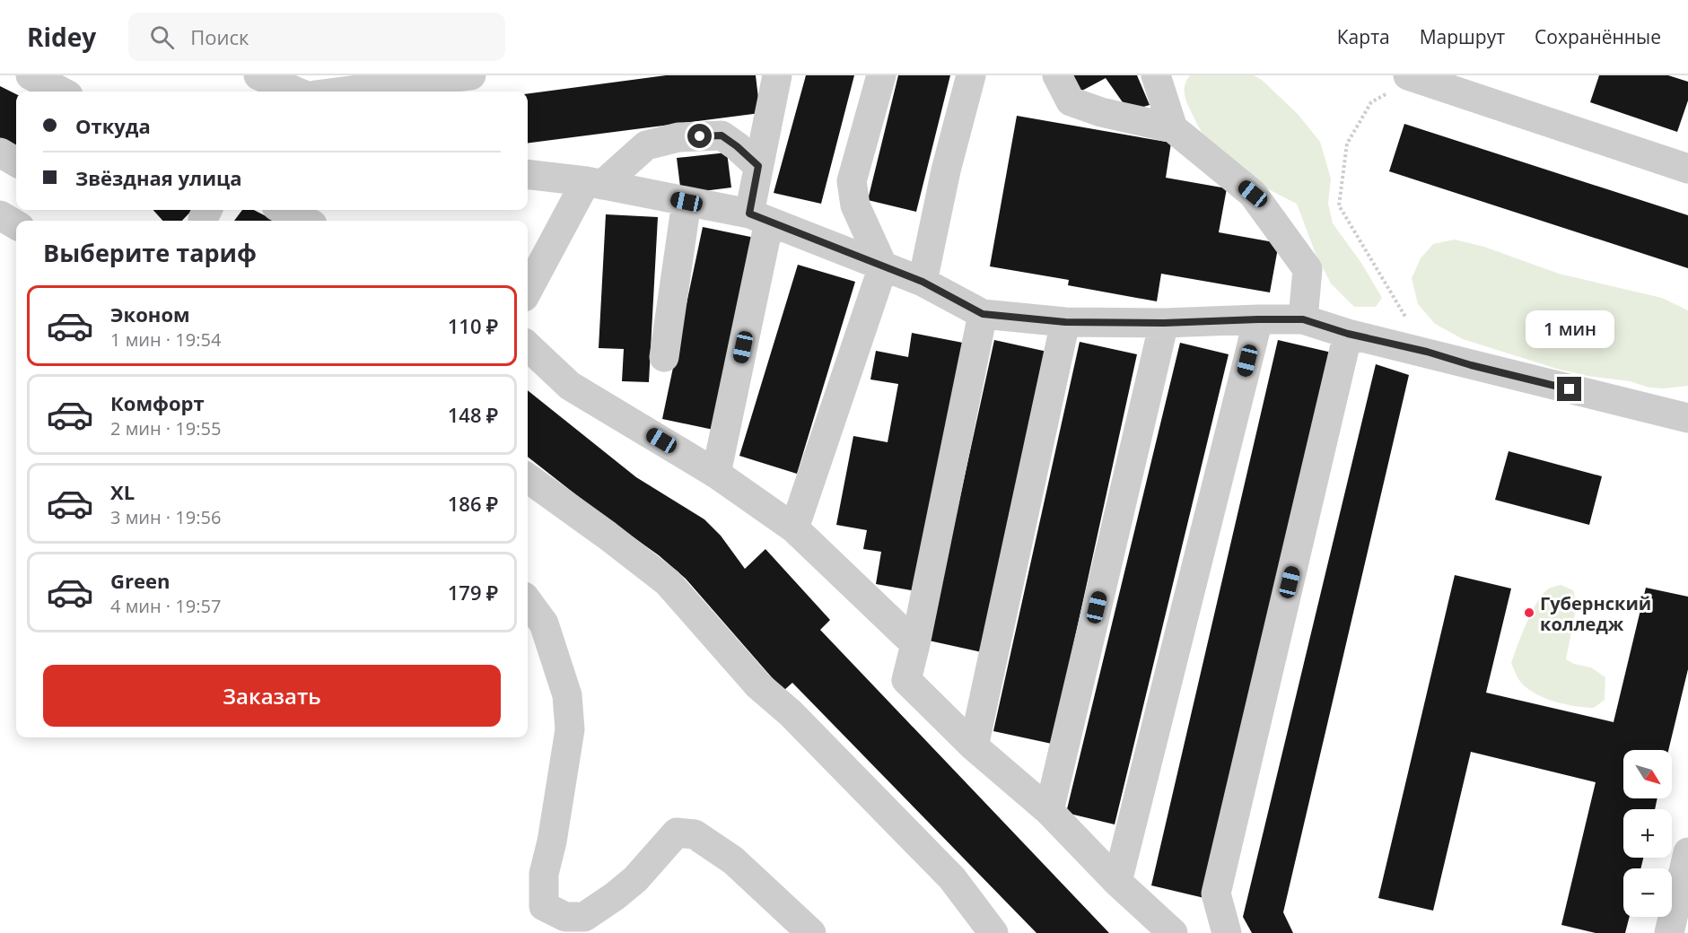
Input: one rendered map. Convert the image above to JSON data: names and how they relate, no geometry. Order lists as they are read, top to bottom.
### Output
{
  "places": ["Губернский колледж"],
  "north": "bottom right",
  "page": {
    "header": "Ridey",
    "search": "Поиск",
    "nav": ["Карта", "Маршрут", "Сохранённые"],
    "banner": ["Откуда", "Звёздная улица"],
    "heading": "Выберите тариф",
    "list": [
      {
        "name": "Эконом",
        "note": "1 мин · 19:54",
        "value": "110 ₽"
      },
      {
        "name": "Комфорт",
        "note": "2 мин · 19:55",
        "value": "148 ₽"
      },
      {
        "name": "XL",
        "note": "3 мин · 19:56",
        "value": "186 ₽"
      },
      {
        "name": "Green",
        "note": "4 мин · 19:57",
        "value": "179 ₽"
      }
    ],
    "bubble": "1 мин",
    "buttons": "Заказать",
    "map_buttons": ["+", "−"]
  }
}
